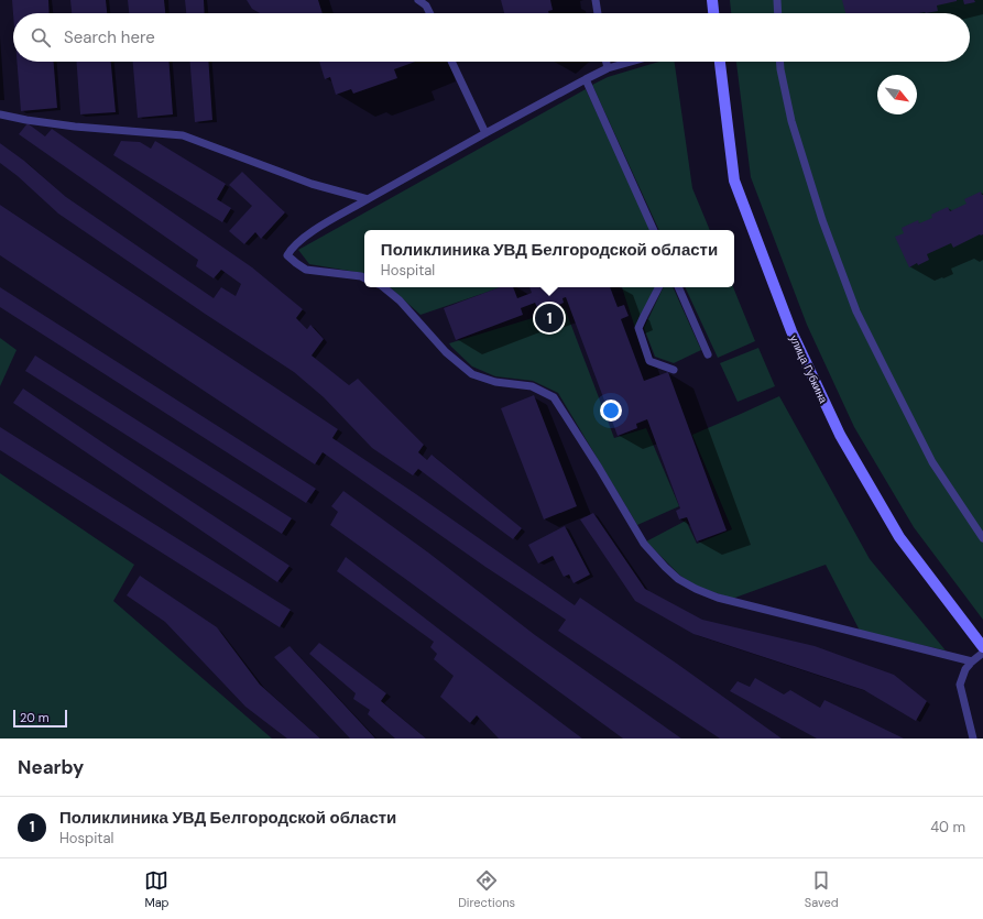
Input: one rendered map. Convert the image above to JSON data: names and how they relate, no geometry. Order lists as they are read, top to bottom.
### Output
{
  "streets": {
    "main road": ["улица Губкина"]
  },
  "scale_bar": "20 m",
  "north": "bottom right",
  "page": {
    "search": "Search here",
    "popup": ["Поликлиника УВД Белгородской области", "Hospital"],
    "pins": "1",
    "scale": "20 m",
    "heading": "Nearby",
    "list": [
      {
        "mark": "1",
        "name": "Поликлиника УВД Белгородской области",
        "note": "Hospital",
        "value": "40 m"
      }
    ],
    "nav": ["Map", "Directions", "Saved"]
  }
}
